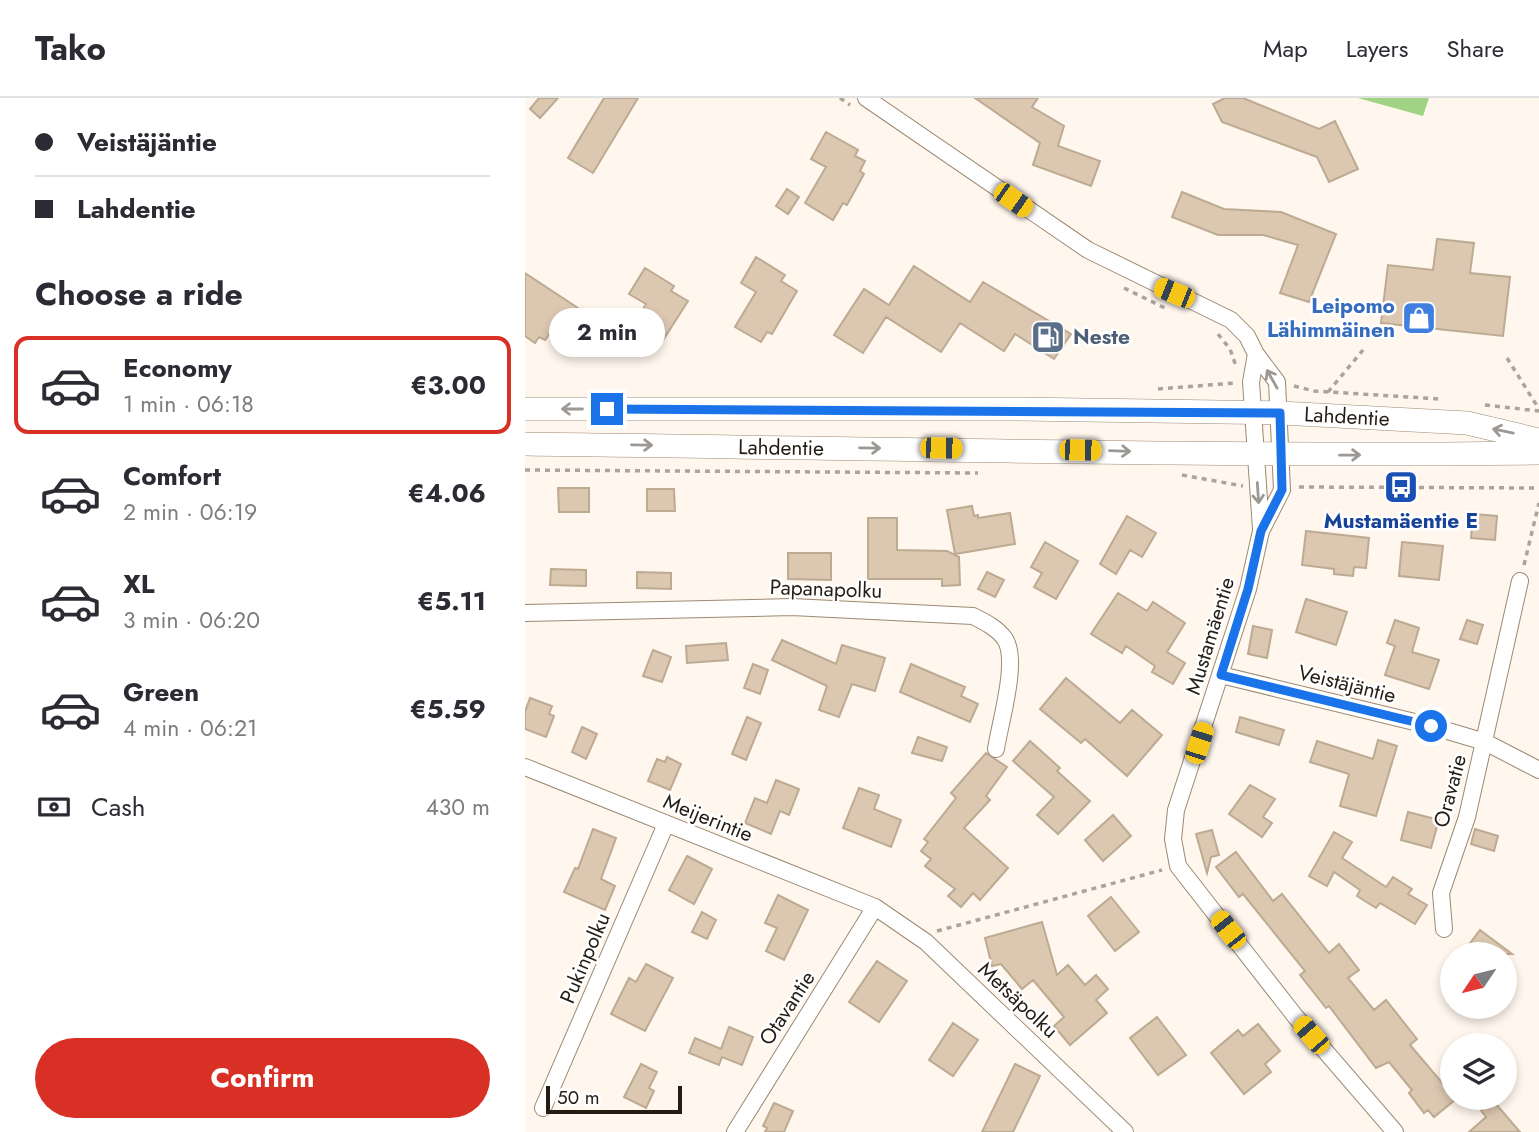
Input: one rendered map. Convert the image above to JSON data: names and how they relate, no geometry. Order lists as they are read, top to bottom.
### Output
{
  "streets": {
    "main road": ["Lahdentie"],
    "street": [
      "Papanapolku",
      "Mustamäentie",
      "Veistäjäntie",
      "Oravatie",
      "Meijerintie",
      "Pukinpolku",
      "Metsäpolku",
      "Otavantie"
    ]
  },
  "crossings": [
    ["Lahdentie", "Mustamäentie"],
    ["Mustamäentie", "Veistäjäntie"],
    ["Veistäjäntie", "Oravatie"],
    ["Meijerintie", "Pukinpolku"],
    ["Meijerintie", "Metsäpolku"],
    ["Meijerintie", "Otavantie"],
    ["Metsäpolku", "Otavantie"]
  ],
  "places": {
    "shop": ["Leipomo Lähimmäinen"],
    "fuel station": ["Neste"],
    "bus stop": ["Mustamäentie E"]
  },
  "scale_bar": "50 m",
  "north": "bottom left",
  "page": {
    "header": "Tako",
    "nav": ["Map", "Layers", "Share"],
    "banner": ["Veistäjäntie", "Lahdentie"],
    "heading": "Choose a ride",
    "bubble": "2 min",
    "list": [
      {
        "name": "Economy",
        "note": "1 min · 06:18",
        "value": "€3.00"
      },
      {
        "name": "Comfort",
        "note": "2 min · 06:19",
        "value": "€4.06"
      },
      {
        "name": "XL",
        "note": "3 min · 06:20",
        "value": "€5.11"
      },
      {
        "name": "Green",
        "note": "4 min · 06:21",
        "value": "€5.59"
      }
    ],
    "pay": ["Cash", "430 m"],
    "buttons": "Confirm",
    "scale": "50 m"
  }
}
